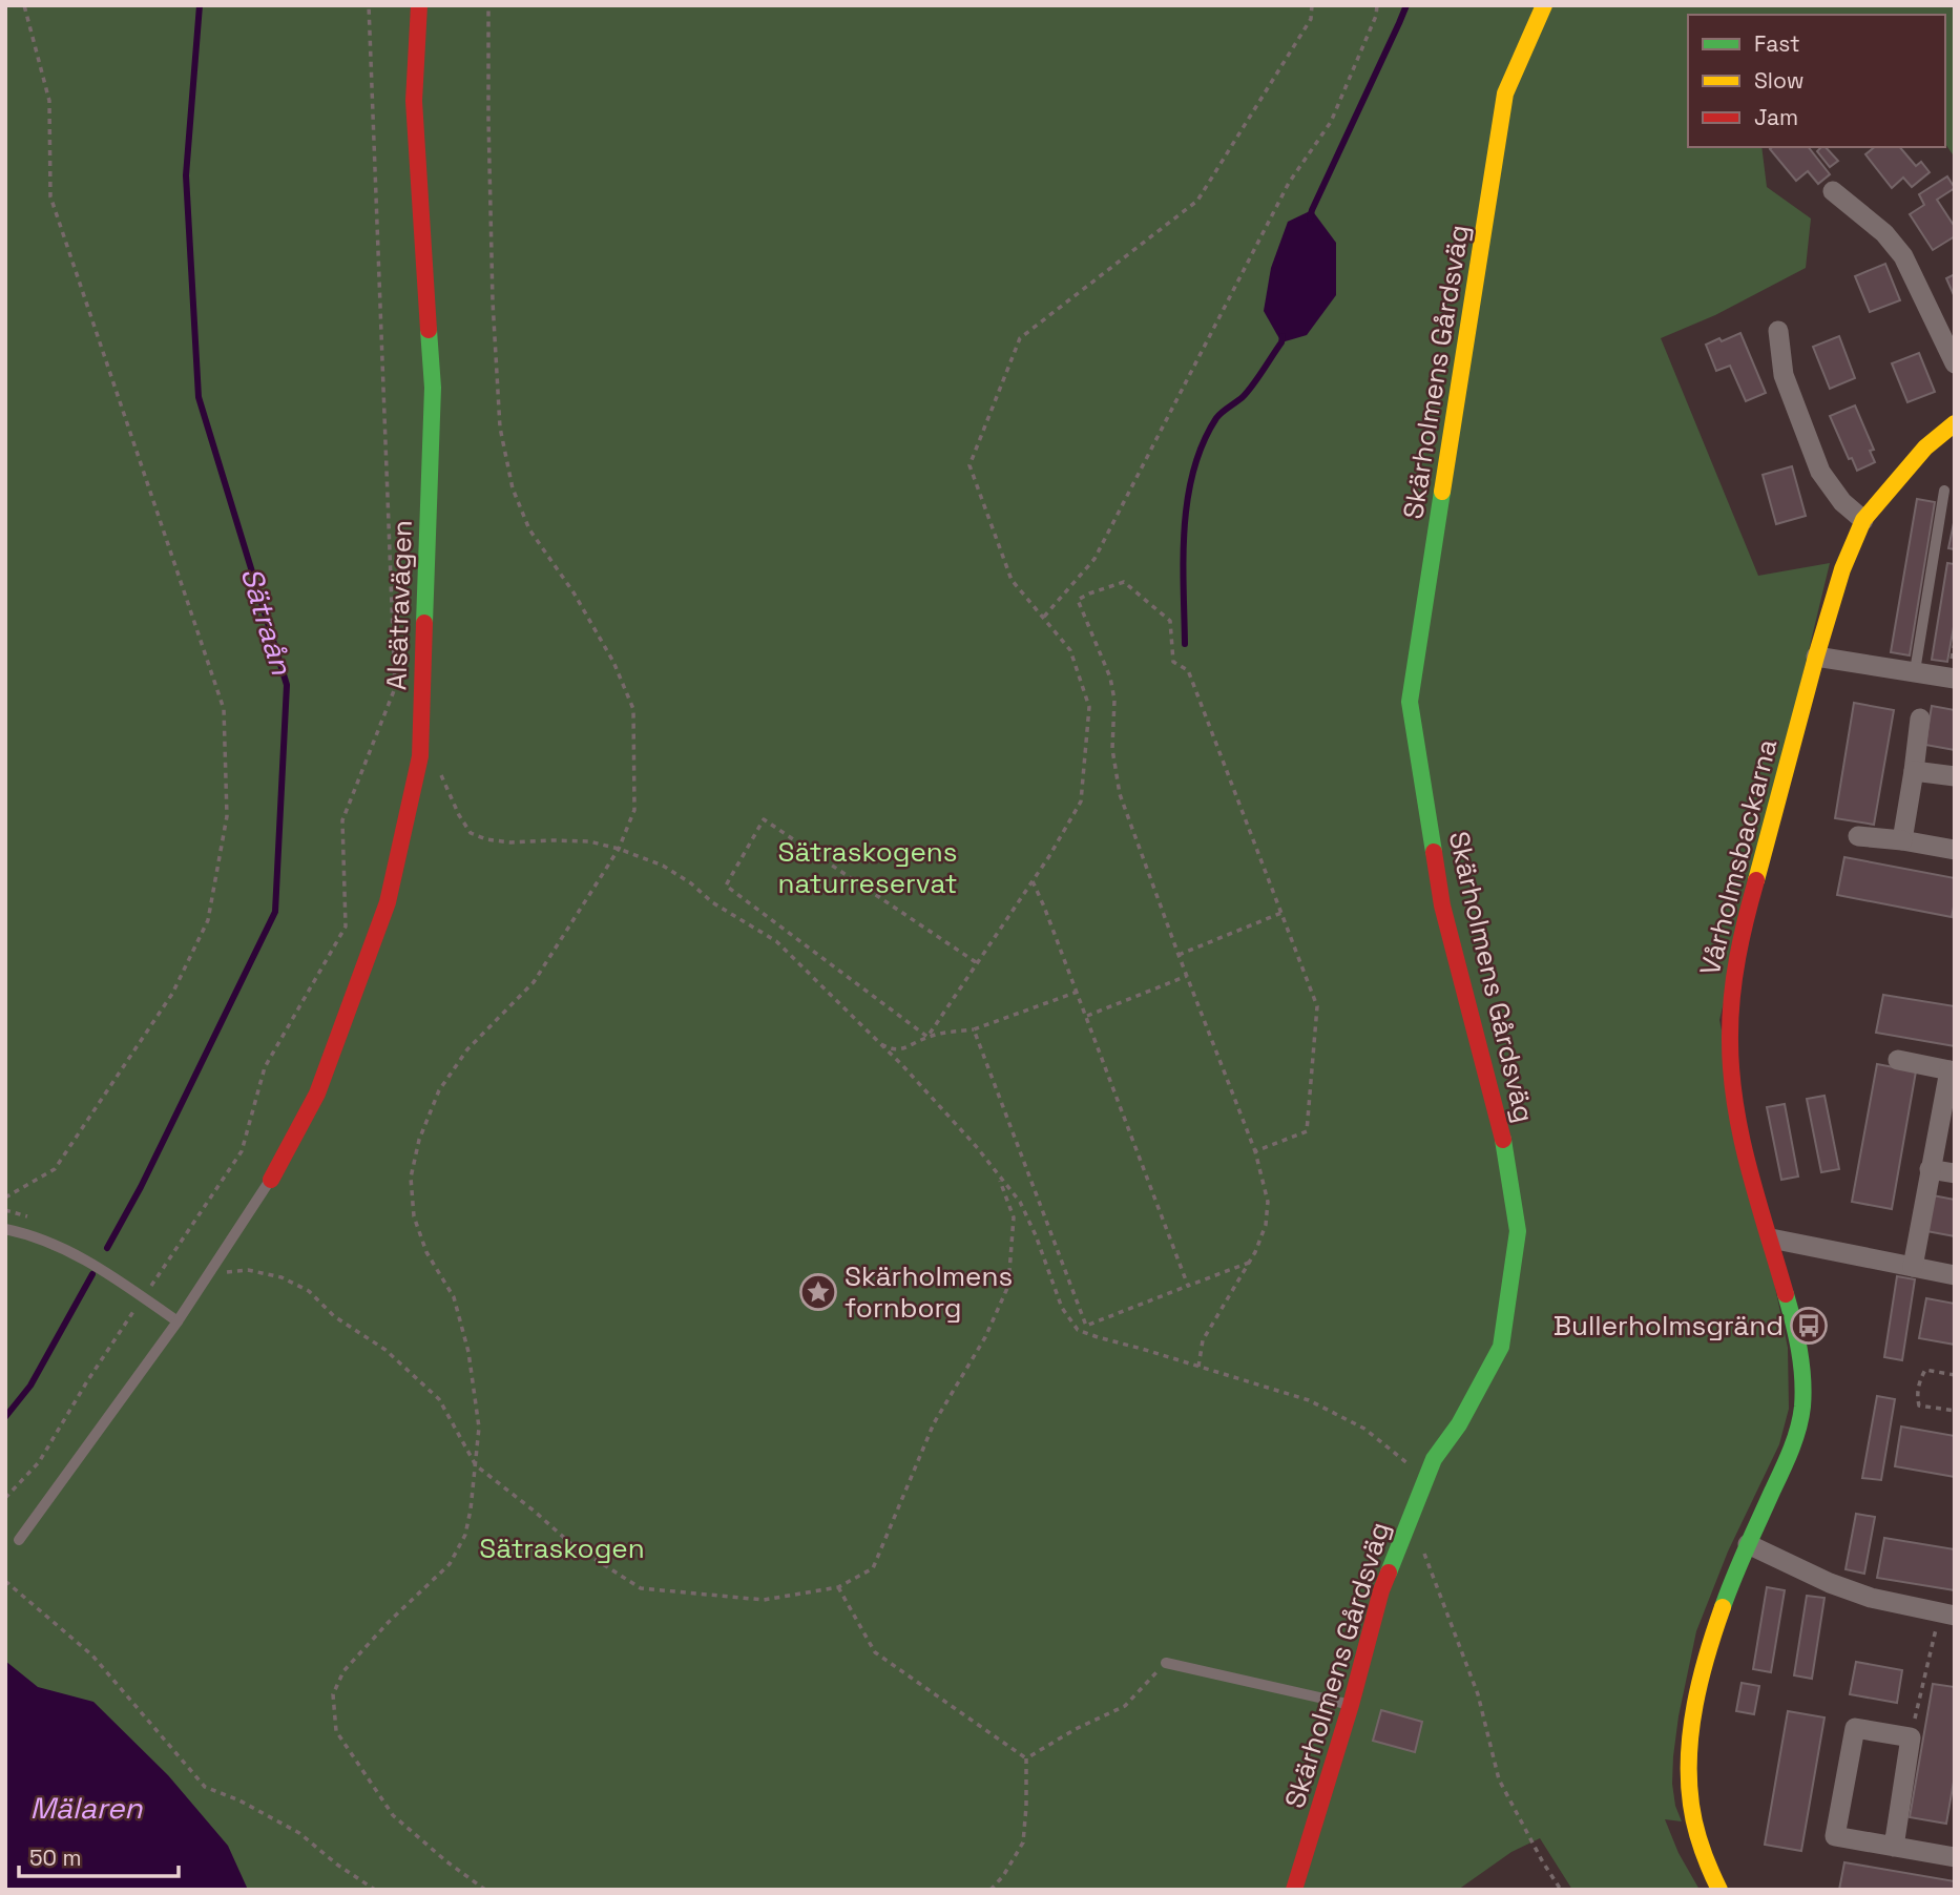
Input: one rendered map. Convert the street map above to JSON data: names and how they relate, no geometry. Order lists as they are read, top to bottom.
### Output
{
  "streets": {
    "street": ["Skärholmens Gårdsväg", "Alsätravägen", "Vårholmsbackarna"]
  },
  "water": ["Sätraån", "Mälaren"],
  "parks": ["Sätraskogens naturreservat", "Sätraskogen"],
  "places": {
    "place": ["Skärholmens fornborg"],
    "bus stop": ["Bullerholmsgränd"]
  },
  "legend": ["Fast", "Slow", "Jam"],
  "scale_bar": "50 m"
}
